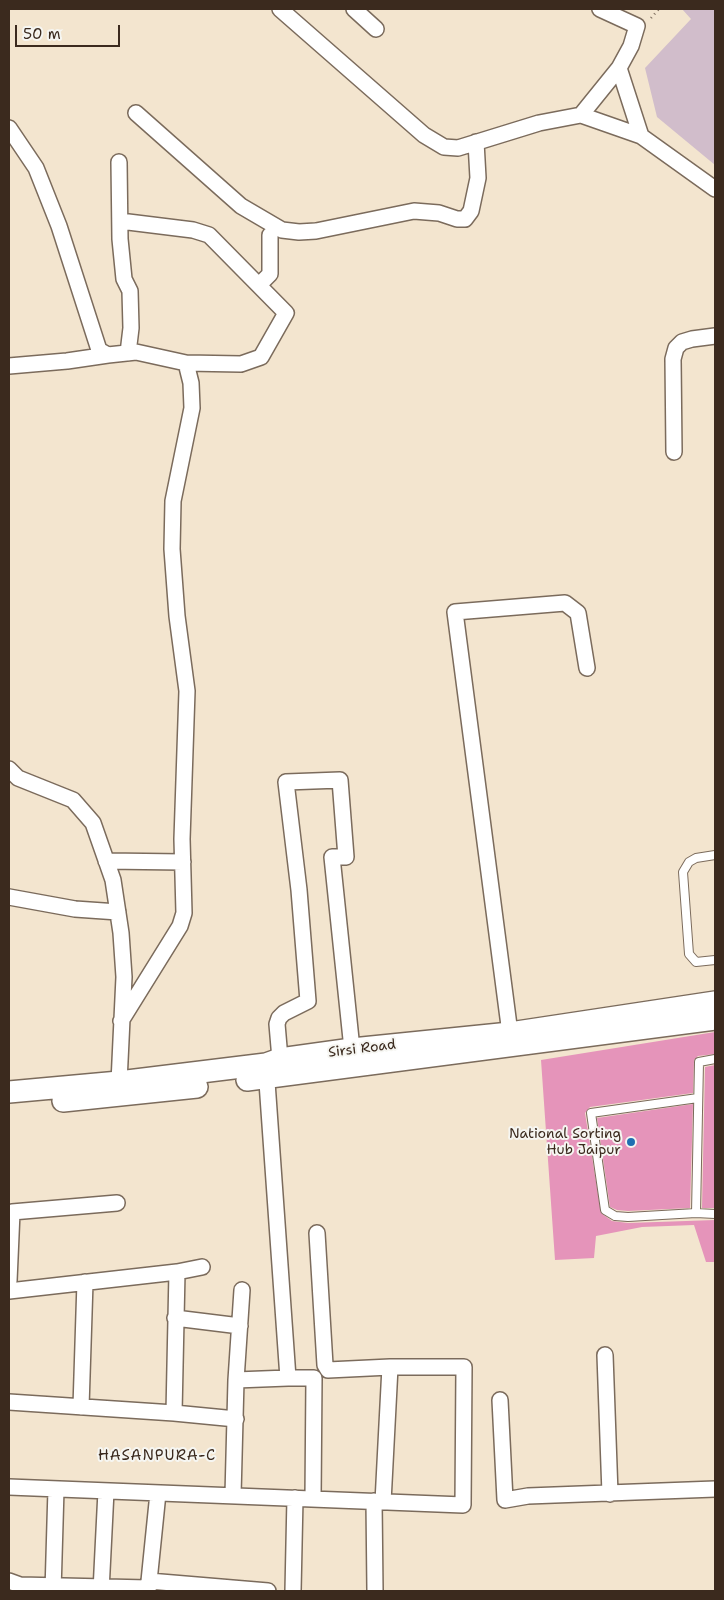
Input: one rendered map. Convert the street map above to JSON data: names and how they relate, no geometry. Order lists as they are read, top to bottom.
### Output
{
  "streets": {
    "street": ["Sirsi Road"]
  },
  "districts": ["HASANPURA-C"],
  "places": ["National Sorting Hub Jaipur"],
  "scale_bar": "50 m"
}
